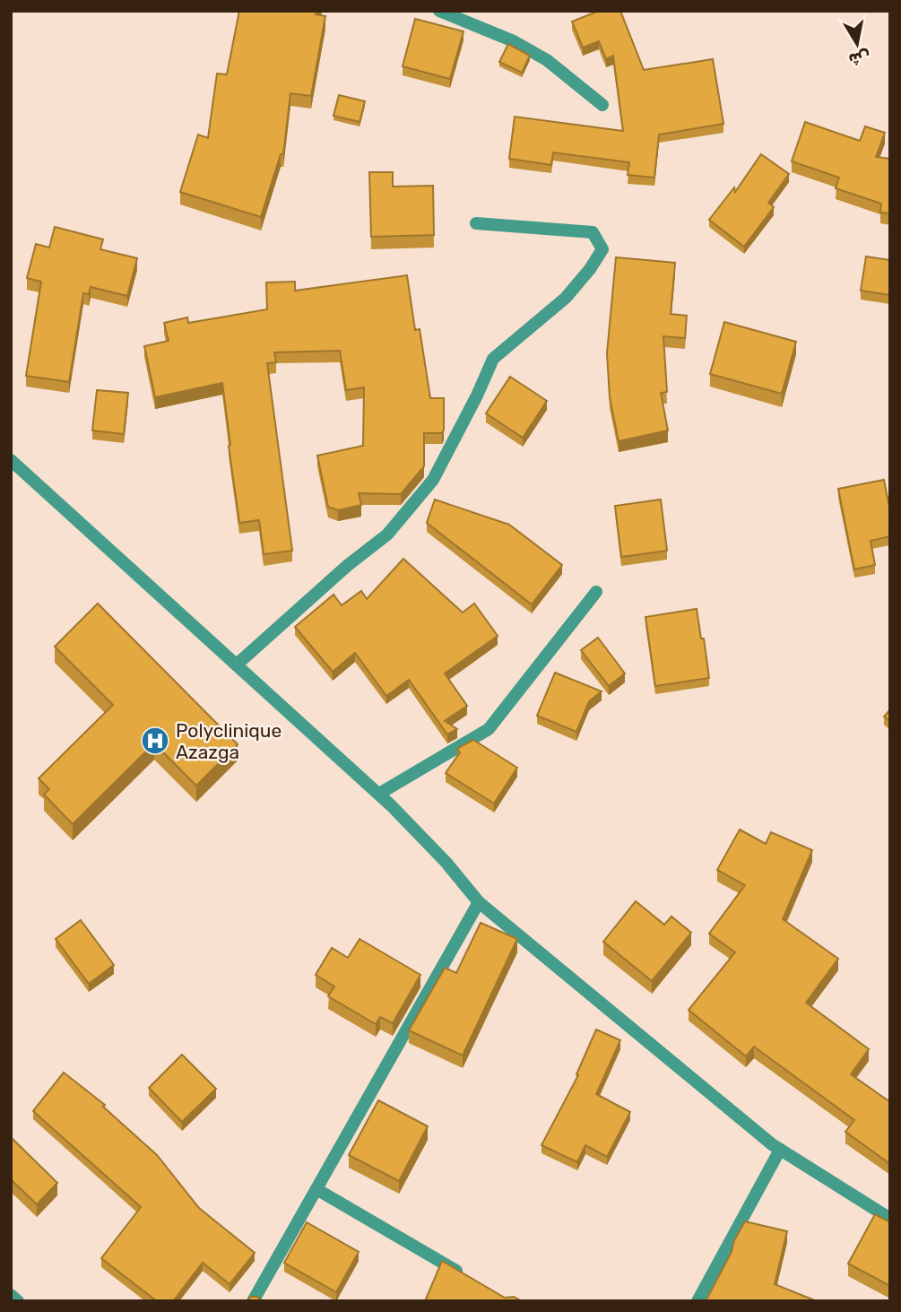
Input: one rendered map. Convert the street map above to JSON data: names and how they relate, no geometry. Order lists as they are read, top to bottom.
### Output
{
  "places": {
    "hospital": ["Polyclinique Azazga"]
  },
  "north": "bottom"
}
